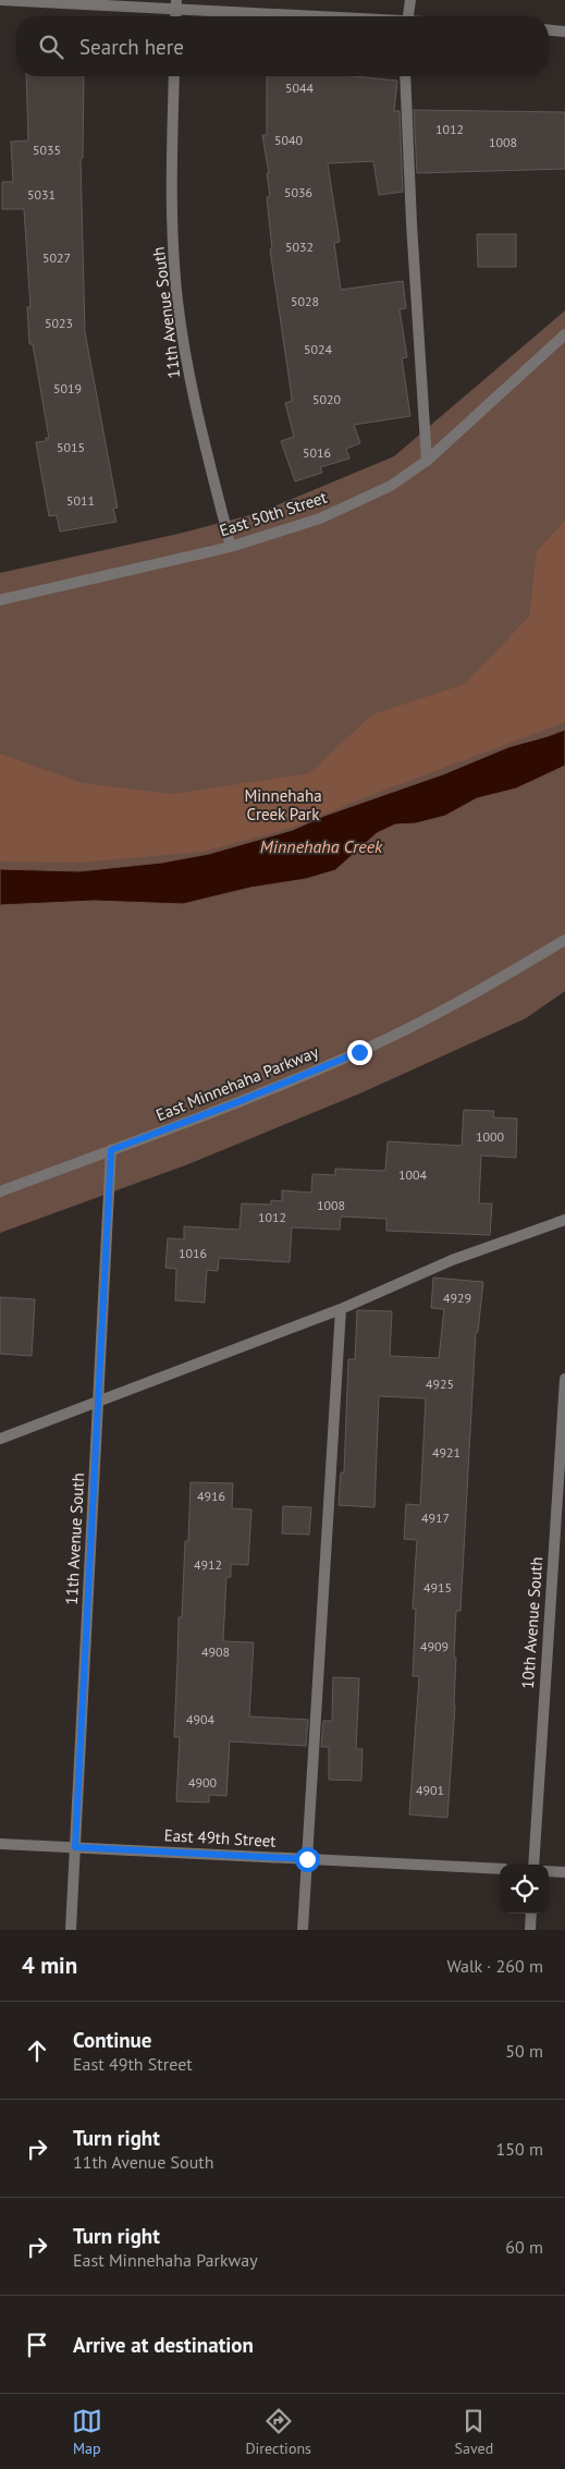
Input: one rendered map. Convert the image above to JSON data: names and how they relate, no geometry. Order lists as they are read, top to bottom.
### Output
{
  "streets": {
    "street": [
      "11th Avenue South",
      "East 50th Street",
      "East Minnehaha Parkway",
      "10th Avenue South",
      "East 49th Street"
    ]
  },
  "crossings": [
    ["11th Avenue South", "East 50th Street"],
    ["11th Avenue South", "East Minnehaha Parkway"],
    ["11th Avenue South", "East 49th Street"]
  ],
  "water": ["Minnehaha Creek"],
  "parks": ["Minnehaha Creek Park"],
  "house_numbers": [
    "5044",
    "1012",
    "5040",
    "1008",
    "5035",
    "5036",
    "5031",
    "5032",
    "5027",
    "5028",
    "5023",
    "5024",
    "5019",
    "5020",
    "5015",
    "5016",
    "5011",
    "1000",
    "1004",
    "1008",
    "1012",
    "1016",
    "4929",
    "4925",
    "4921",
    "4916",
    "4917",
    "4912",
    "4915",
    "4909",
    "4908",
    "4904",
    "4900",
    "4901"
  ],
  "page": {
    "search": "Search here",
    "heading": ["4 min", "Walk · 260 m"],
    "list": [
      ["Continue", "East 49th Street", "50 m"],
      ["Turn right", "11th Avenue South", "150 m"],
      ["Turn right", "East Minnehaha Parkway", "60 m"],
      "Arrive at destination"
    ],
    "nav": ["Map", "Directions", "Saved"]
  }
}
